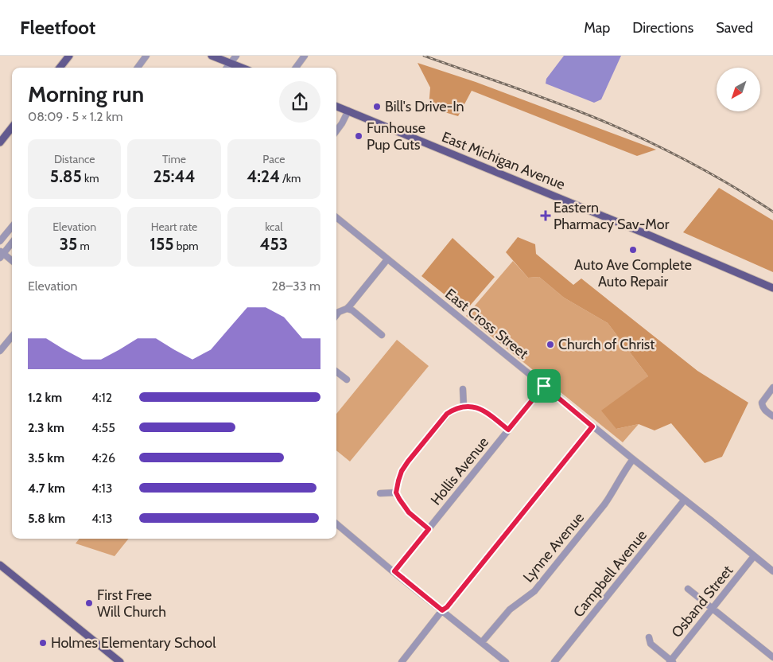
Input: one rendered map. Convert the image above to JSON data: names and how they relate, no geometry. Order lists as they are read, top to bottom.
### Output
{
  "streets": {
    "main road": ["East Michigan Avenue"],
    "street": [
      "East Cross Street",
      "Hollis Avenue",
      "Lynne Avenue",
      "Campbell Avenue",
      "Osband Street"
    ]
  },
  "crossings": [
    ["East Cross Street", "Hollis Avenue"],
    ["East Cross Street", "Lynne Avenue"],
    ["East Cross Street", "Campbell Avenue"],
    ["East Cross Street", "Osband Street"]
  ],
  "places": {
    "other": [
      "Bill's Drive-In",
      "Funhouse Pup Cuts",
      "Auto Ave Complete Auto Repair",
      "Church of Christ",
      "First Free Will Church",
      "Holmes Elementary School"
    ],
    "health": ["Eastern Pharmacy Sav-Mor"]
  },
  "north": "bottom left",
  "page": {
    "header": "Fleetfoot",
    "nav": ["Map", "Directions", "Saved"],
    "heading": ["Morning run", "08:09 · 5 × 1.2 km"],
    "stats": [
      ["Distance", "5.85 km"],
      ["Time", "25:44"],
      ["Pace", "4:24 /km"],
      ["Elevation", "35 m"],
      ["Heart rate", "155 bpm"],
      ["kcal", "453"]
    ],
    "chart": ["Elevation", "28–33 m"],
    "list": [
      {
        "name": "1.2 km",
        "note": "4:12"
      },
      {
        "name": "2.3 km",
        "note": "4:55"
      },
      {
        "name": "3.5 km",
        "note": "4:26"
      },
      {
        "name": "4.7 km",
        "note": "4:13"
      },
      {
        "name": "5.8 km",
        "note": "4:13"
      }
    ]
  }
}
